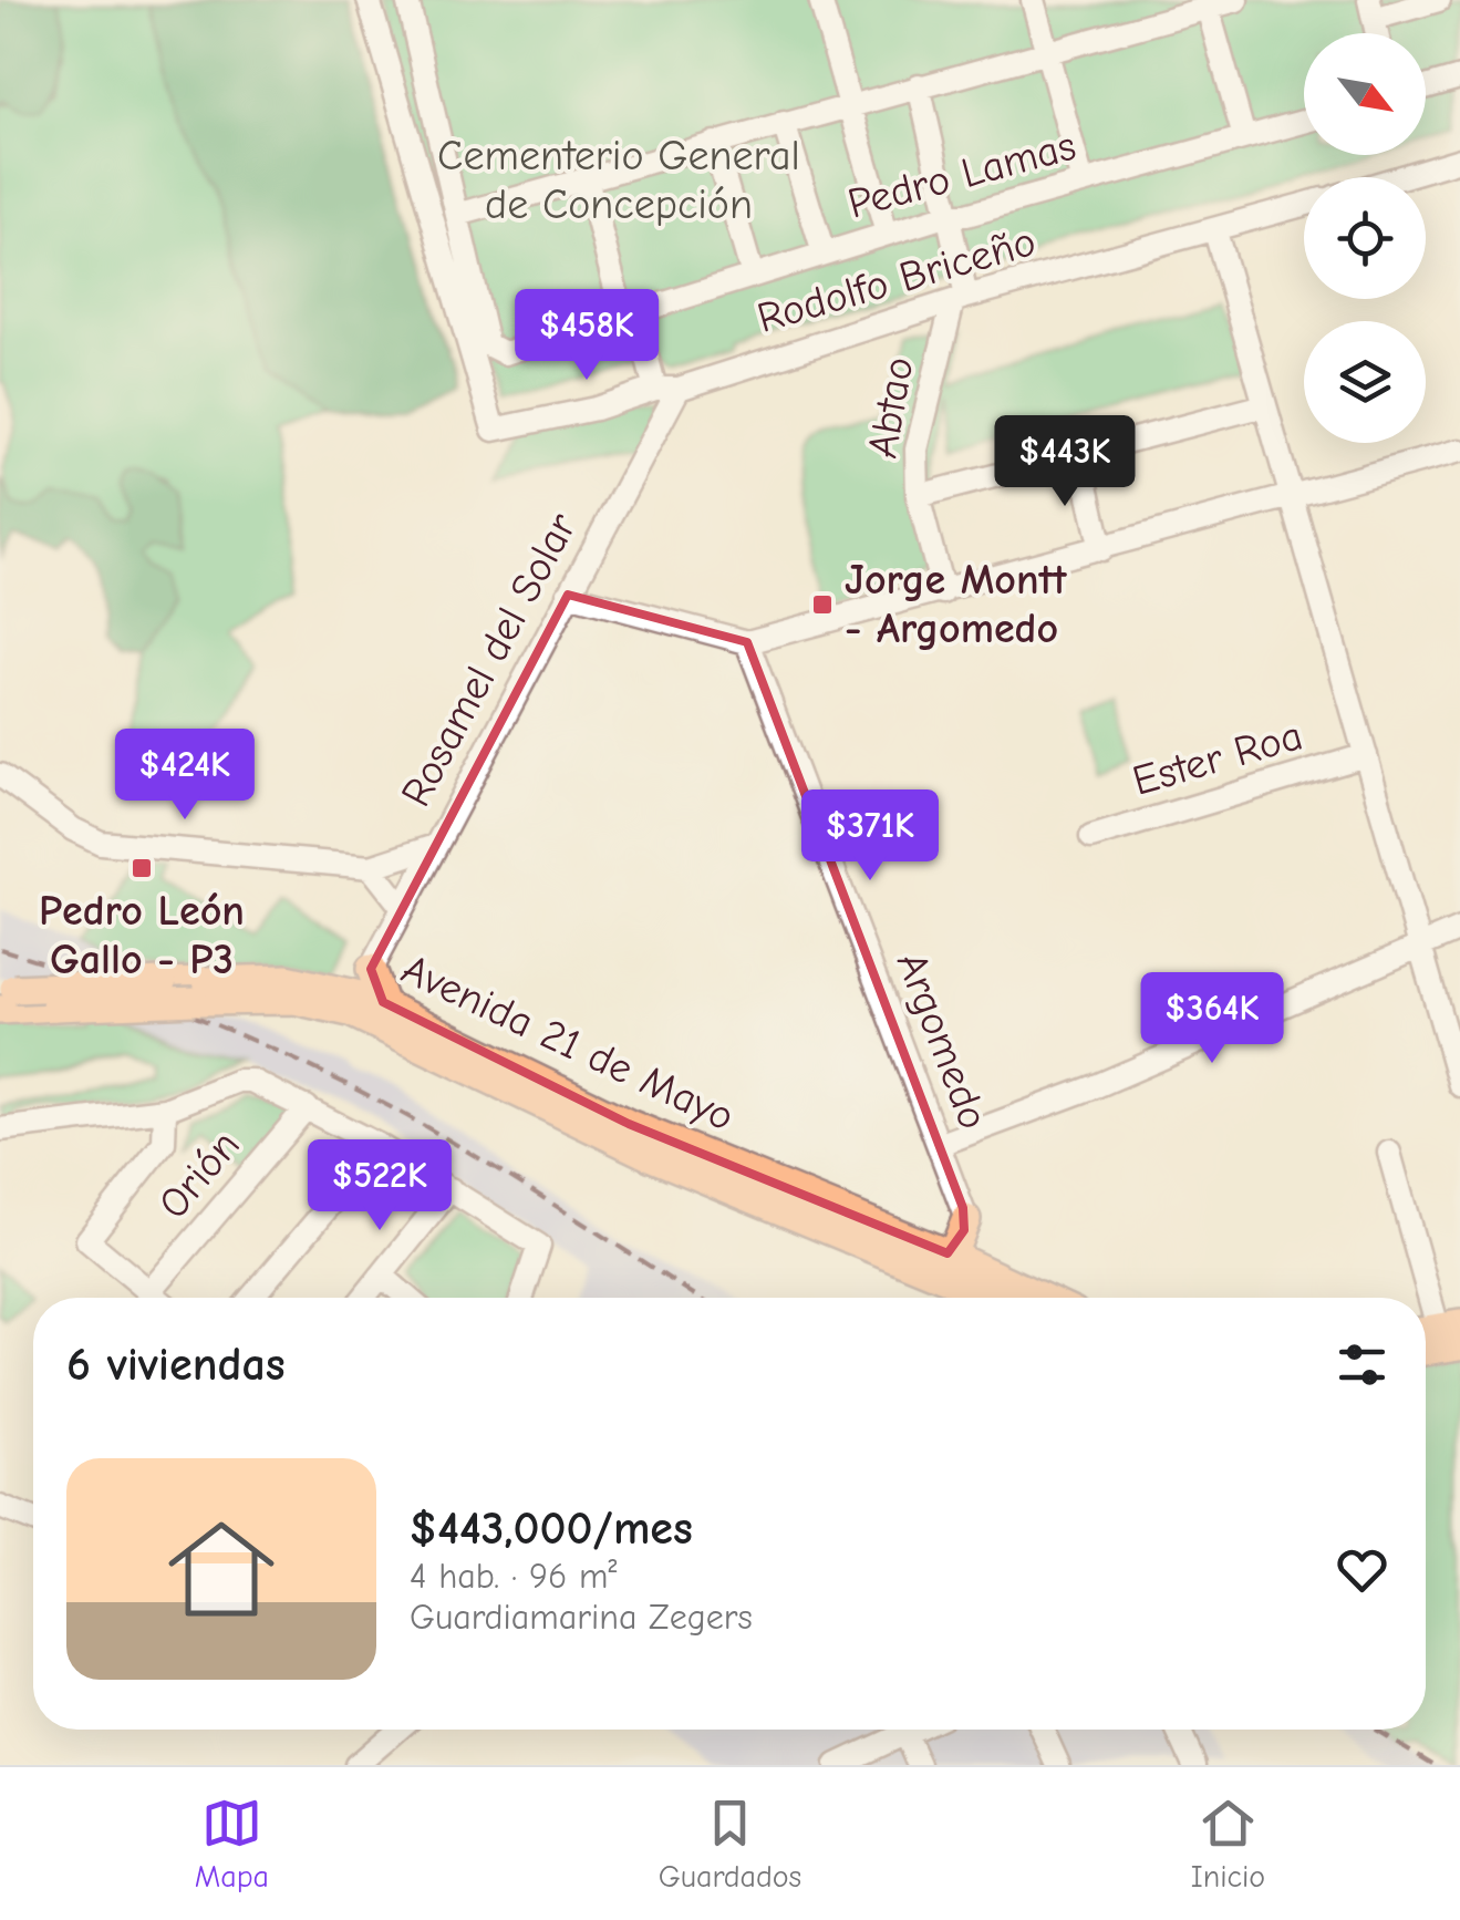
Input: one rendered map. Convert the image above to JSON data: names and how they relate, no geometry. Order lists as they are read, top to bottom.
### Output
{
  "streets": {
    "main road": ["Avenida 21 de Mayo"],
    "street": [
      "Pedro Lamas",
      "Rodolfo Briceño",
      "Abtao",
      "Rosamel del Solar",
      "Ester Roa",
      "Argomedo",
      "Orión"
    ]
  },
  "crossings": [
    ["Rodolfo Briceño", "Abtao"],
    ["Rodolfo Briceño", "Rosamel del Solar"]
  ],
  "parks": ["Cementerio General de Concepción"],
  "places": {
    "transit": ["Jorge Montt - Argomedo", "Pedro León Gallo - P3"]
  },
  "north": "bottom right",
  "page": {
    "price": [
      "$458K",
      "$443K",
      "$424K",
      "$371K",
      "$364K",
      "$522K"
    ],
    "heading": "6 viviendas",
    "list": [
      {
        "name": "$443,000/mes",
        "note": "4 hab. · 96 m² · Guardiamarina Zegers"
      }
    ],
    "tabs": ["Mapa", "Guardados", "Inicio"]
  }
}
